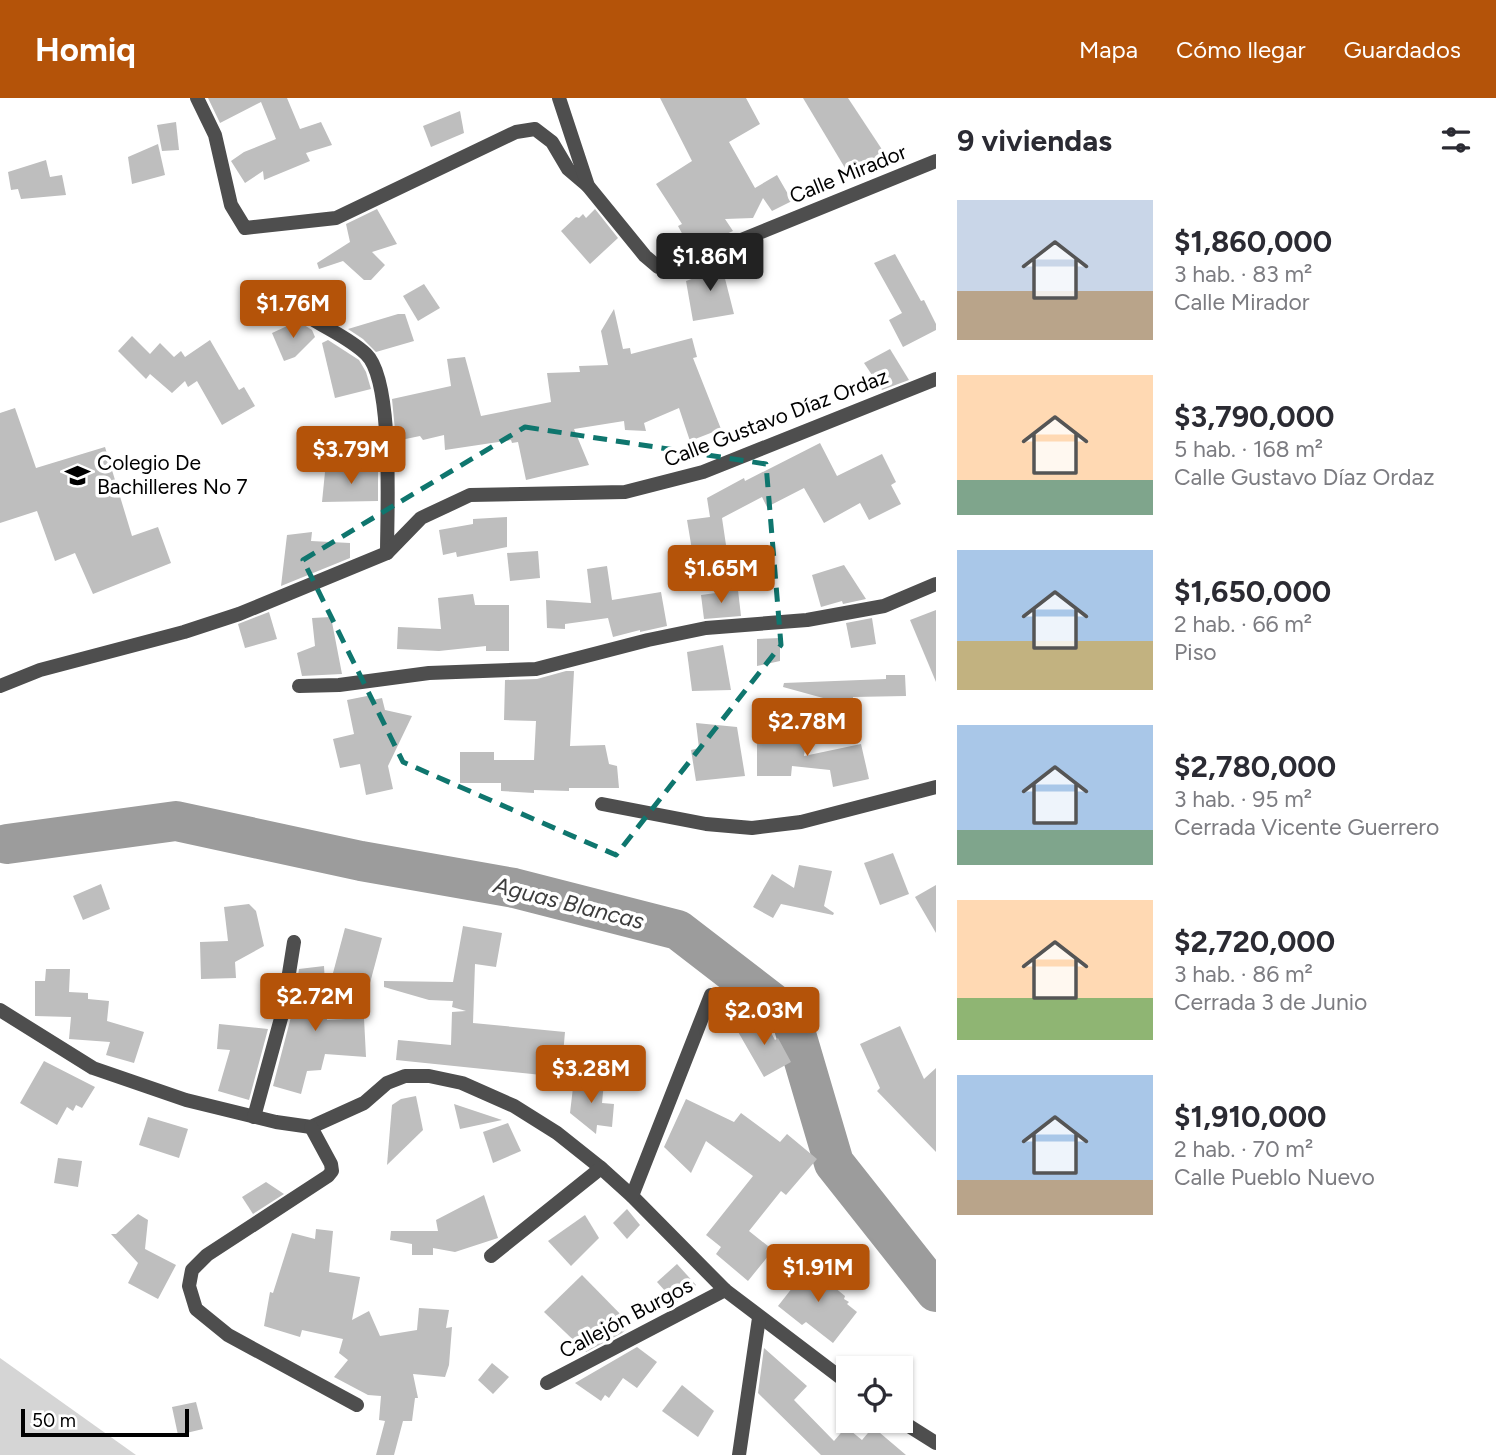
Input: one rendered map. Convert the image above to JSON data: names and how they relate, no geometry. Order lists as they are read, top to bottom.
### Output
{
  "streets": {
    "street": ["Calle Mirador", "Calle Gustavo Díaz Ordaz", "Callejón Burgos"]
  },
  "water": ["Aguas Blancas"],
  "places": {
    "school or university": ["Colegio De Bachilleres No 7"]
  },
  "scale_bar": "50 m",
  "page": {
    "header": "Homiq",
    "nav": ["Mapa", "Cómo llegar", "Guardados"],
    "heading": "9 viviendas",
    "list": [
      {
        "name": "$1,860,000",
        "note": "3 hab. · 83 m² · Calle Mirador"
      },
      {
        "name": "$3,790,000",
        "note": "5 hab. · 168 m² · Calle Gustavo Díaz Ordaz"
      },
      {
        "name": "$1,650,000",
        "note": "2 hab. · 66 m² · Piso"
      },
      {
        "name": "$2,780,000",
        "note": "3 hab. · 95 m² · Cerrada Vicente Guerrero"
      },
      {
        "name": "$2,720,000",
        "note": "3 hab. · 86 m² · Cerrada 3 de Junio"
      },
      {
        "name": "$1,910,000",
        "note": "2 hab. · 70 m² · Calle Pueblo Nuevo"
      }
    ],
    "price": [
      "$1.86M",
      "$1.76M",
      "$3.79M",
      "$1.65M",
      "$2.78M",
      "$2.72M",
      "$2.03M",
      "$3.28M",
      "$1.91M"
    ],
    "scale": "50 m"
  }
}
